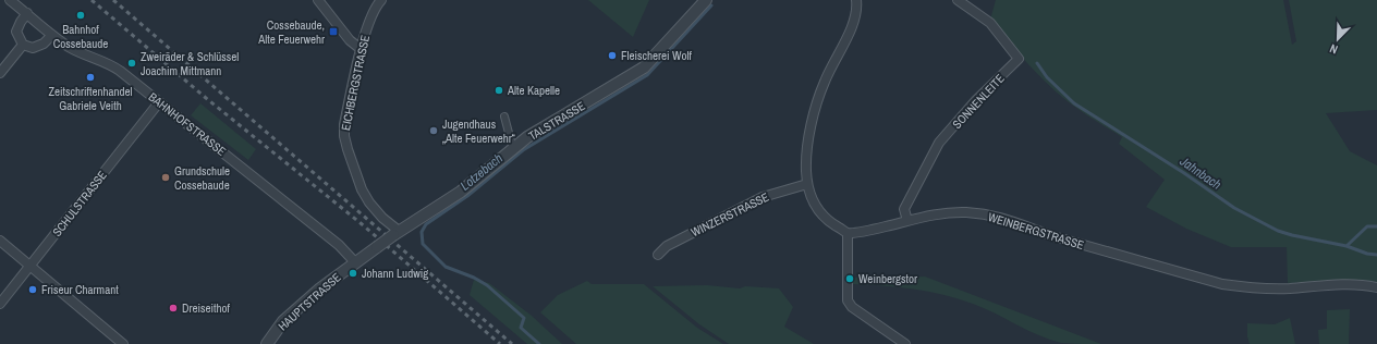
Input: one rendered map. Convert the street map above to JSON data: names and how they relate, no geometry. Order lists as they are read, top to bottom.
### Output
{
  "streets": {
    "street": [
      "EICHBERGSTRASSE",
      "SONNENLEITE",
      "TALSTRASSE",
      "BAHNHOFSTRASSE",
      "SCHULSTRASSE",
      "WINZERSTRASSE",
      "WEINBERGSTRASSE",
      "HAUPTSTRASSE"
    ]
  },
  "crossings": [
    ["EICHBERGSTRASSE", "TALSTRASSE"],
    ["SONNENLEITE", "WEINBERGSTRASSE"],
    ["TALSTRASSE", "BAHNHOFSTRASSE"],
    ["TALSTRASSE", "HAUPTSTRASSE"],
    ["BAHNHOFSTRASSE", "SCHULSTRASSE"],
    ["BAHNHOFSTRASSE", "HAUPTSTRASSE"]
  ],
  "water": ["Lotzebach", "Jahnbach"],
  "places": {
    "other": [
      "Bahnhof Cossebaude",
      "Fleischerei Wolf",
      "Zweiräder & Schlüssel Joachim Mittmann",
      "Zeitschriftenhandel Gabriele Veith",
      "Alte Kapelle",
      "Jugendhaus „Alte Feuerwehr“",
      "Grundschule Cossebaude",
      "Johann Ludwig",
      "Weinbergstor",
      "Friseur Charmant",
      "Dreiseithof"
    ],
    "transit": ["Cossebaude, Alte Feuerwehr"]
  },
  "north": "bottom left"
}
